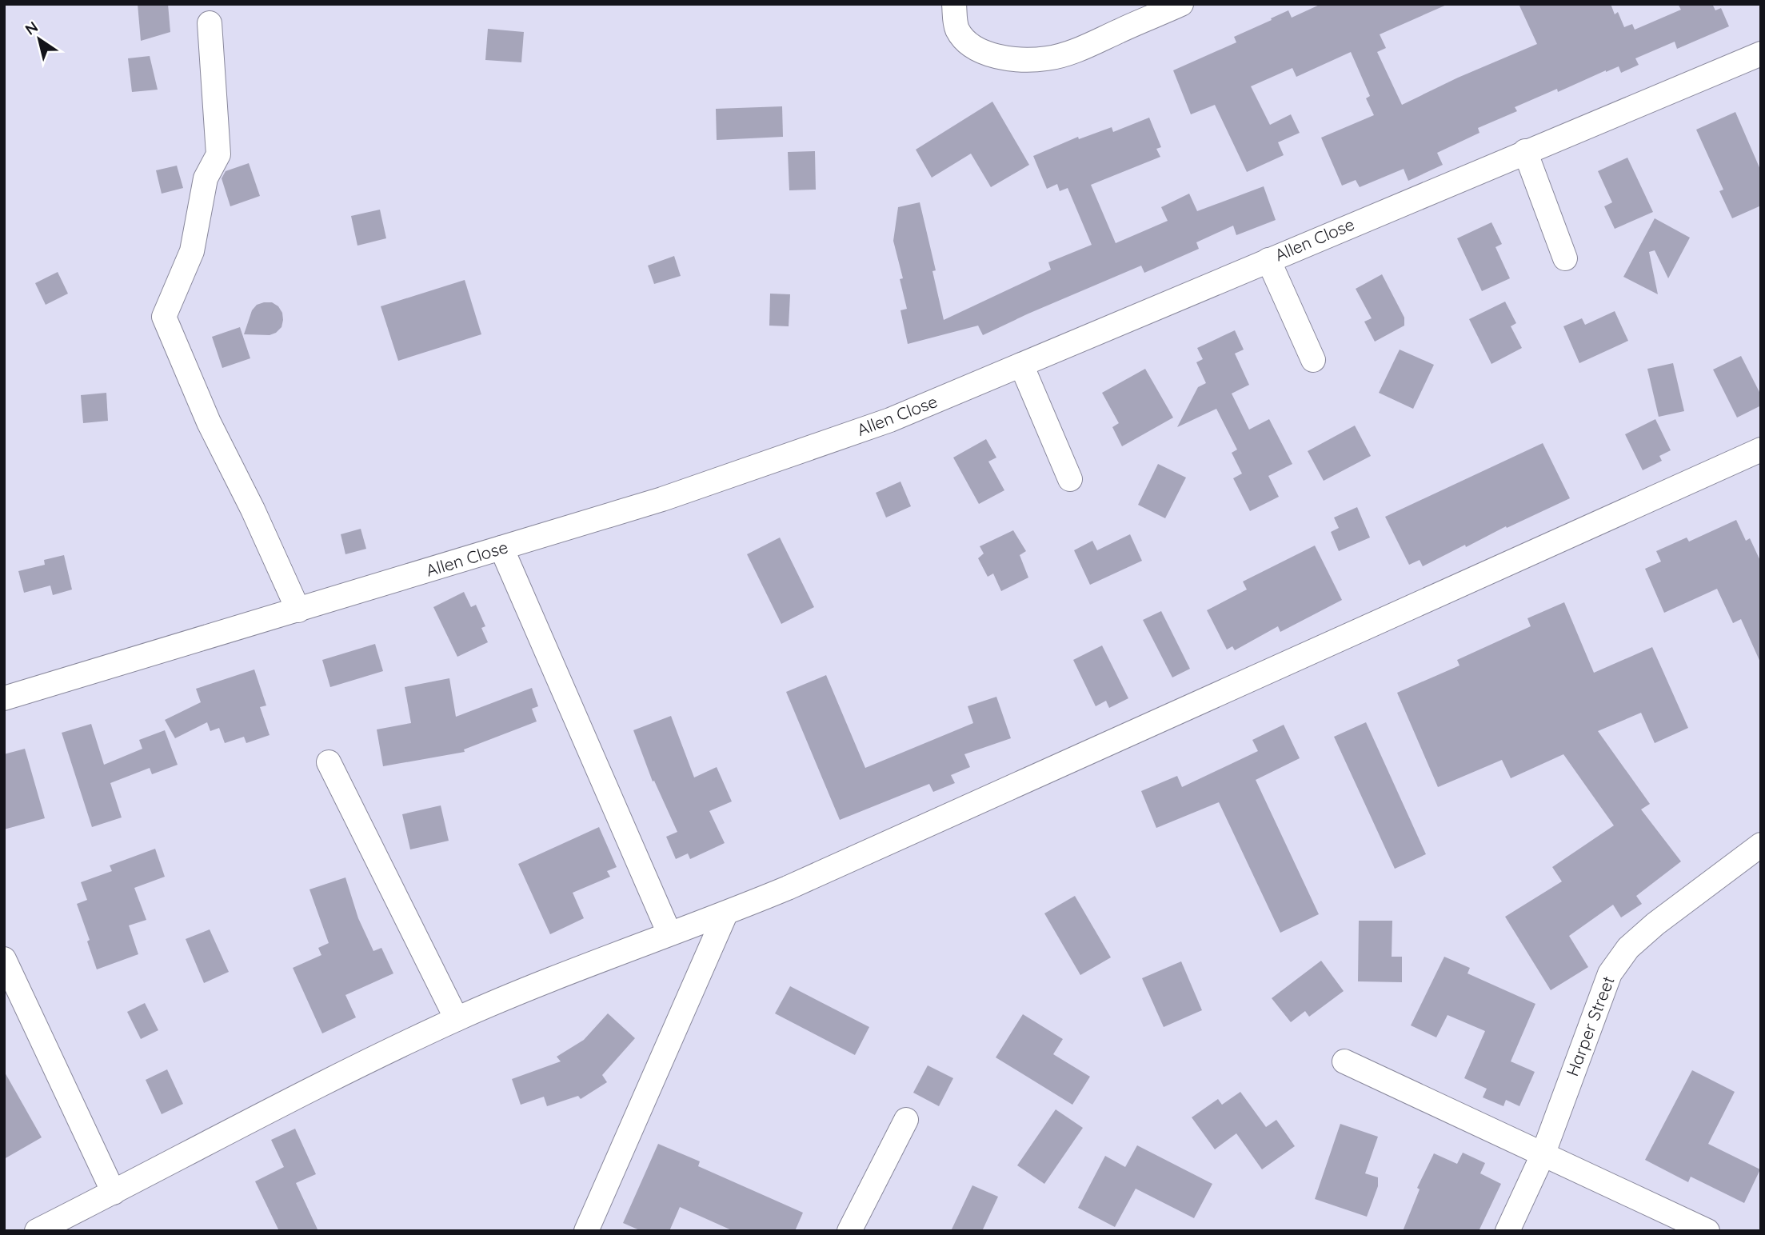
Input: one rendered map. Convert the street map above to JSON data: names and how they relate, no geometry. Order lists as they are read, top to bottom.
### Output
{
  "streets": {
    "street": ["Allen Close", "Harper Street"]
  },
  "north": "top left"
}
